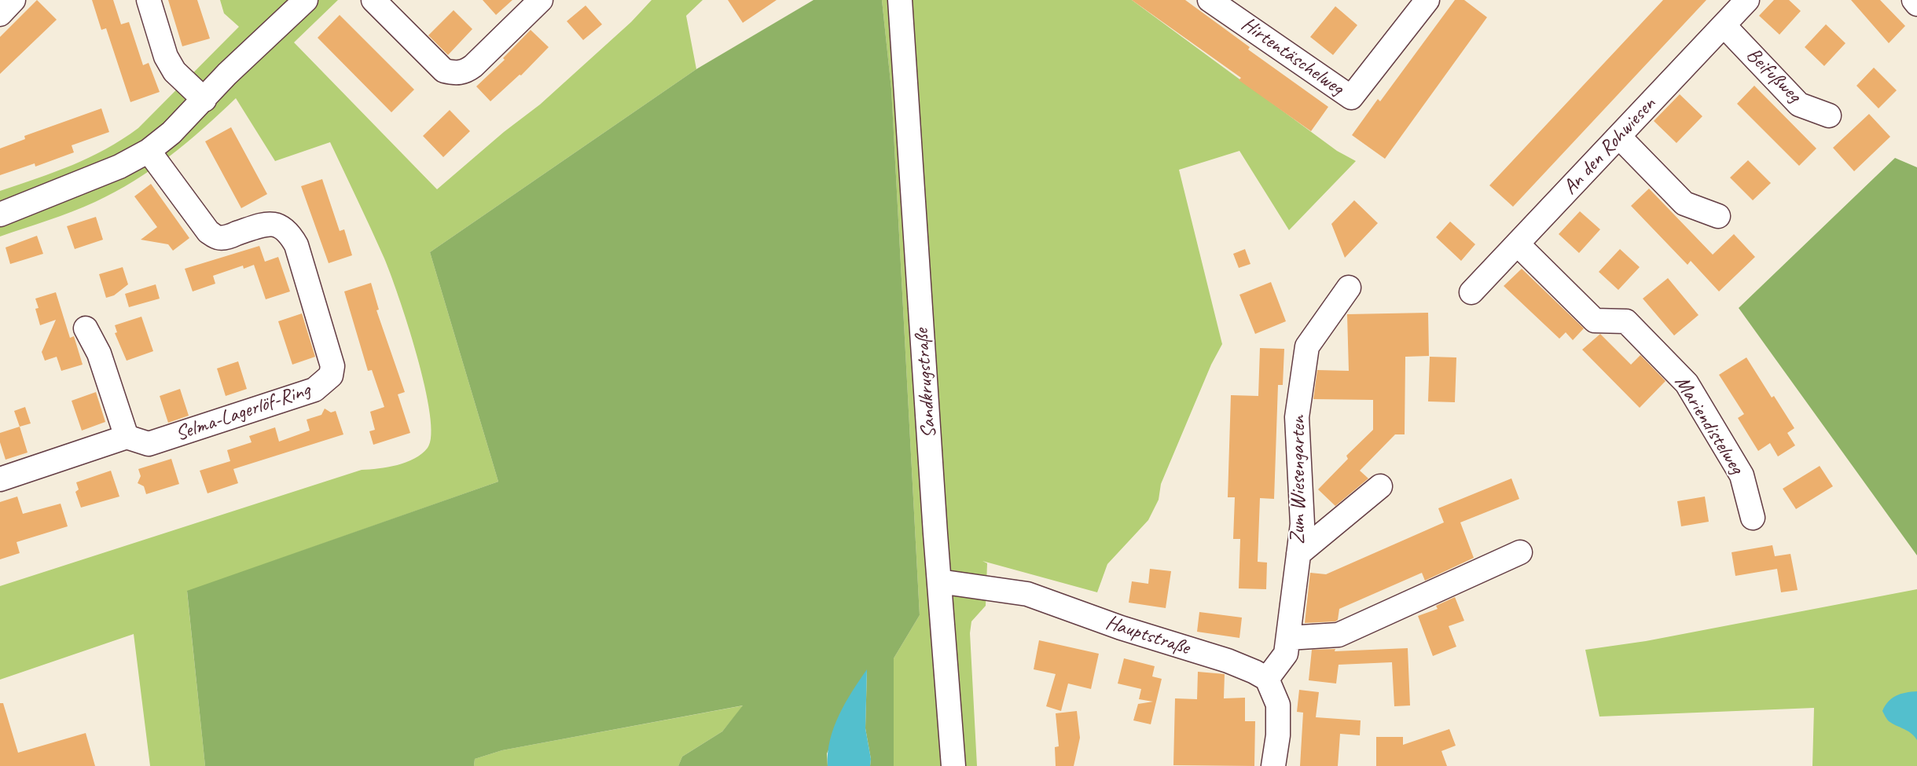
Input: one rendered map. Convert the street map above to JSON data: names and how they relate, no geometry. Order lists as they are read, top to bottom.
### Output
{
  "streets": {
    "street": [
      "Hirtentäschelweg",
      "Beifußweg",
      "An den Rohwiesen",
      "Sandkrugstraße",
      "Selma-Lagerlöf-Ring",
      "Mariendistelweg",
      "Zum Wiesengarten",
      "Hauptstraße"
    ]
  },
  "crossings": [
    ["Beifußweg", "An den Rohwiesen"],
    ["An den Rohwiesen", "Mariendistelweg"],
    ["Sandkrugstraße", "Hauptstraße"],
    ["Zum Wiesengarten", "Hauptstraße"]
  ]
}
